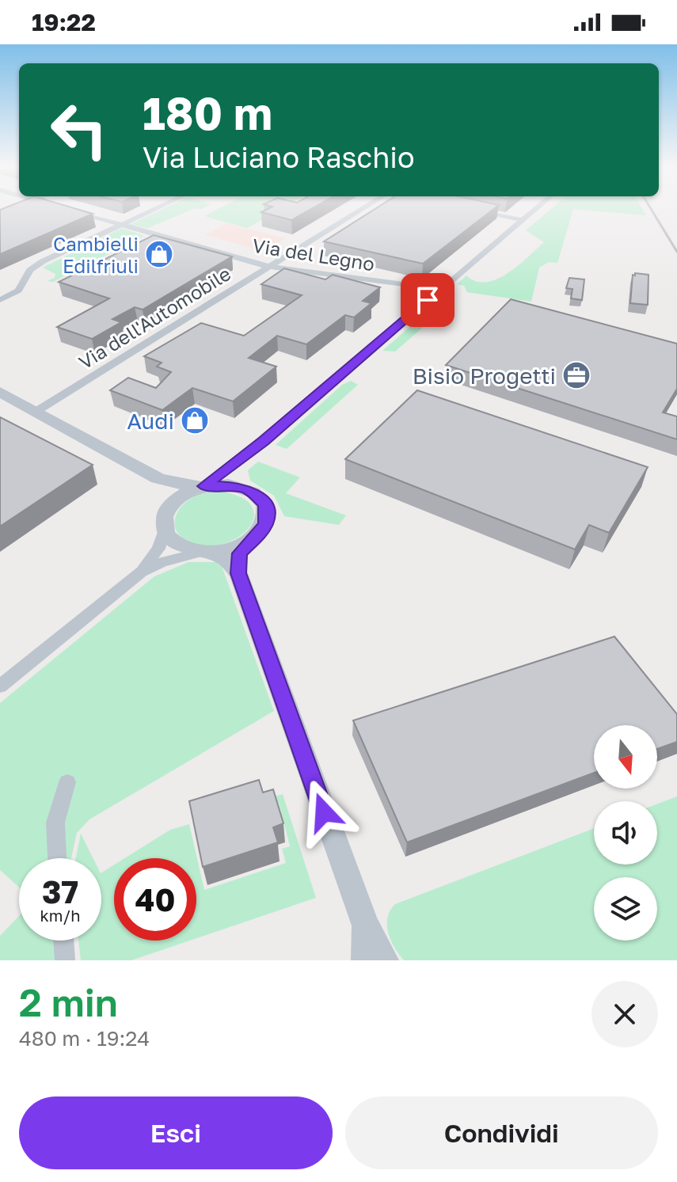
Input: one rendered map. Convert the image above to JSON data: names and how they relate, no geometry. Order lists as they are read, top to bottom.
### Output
{
  "streets": {
    "street": ["Via del Legno", "Via dell'Automobile"]
  },
  "crossings": [
    ["Via del Legno", "Via dell'Automobile"]
  ],
  "places": {
    "shop": ["Cambielli Edilfriuli", "Audi"],
    "office": ["Bisio Progetti"]
  },
  "north": "bottom",
  "page": {
    "status": "19:22",
    "turn": ["180 m", "Via Luciano Raschio"],
    "speed": "37 km/h",
    "limit": "40",
    "heading": ["2 min", "480 m · 19:24"],
    "buttons": ["Esci", "Condividi"]
  }
}
